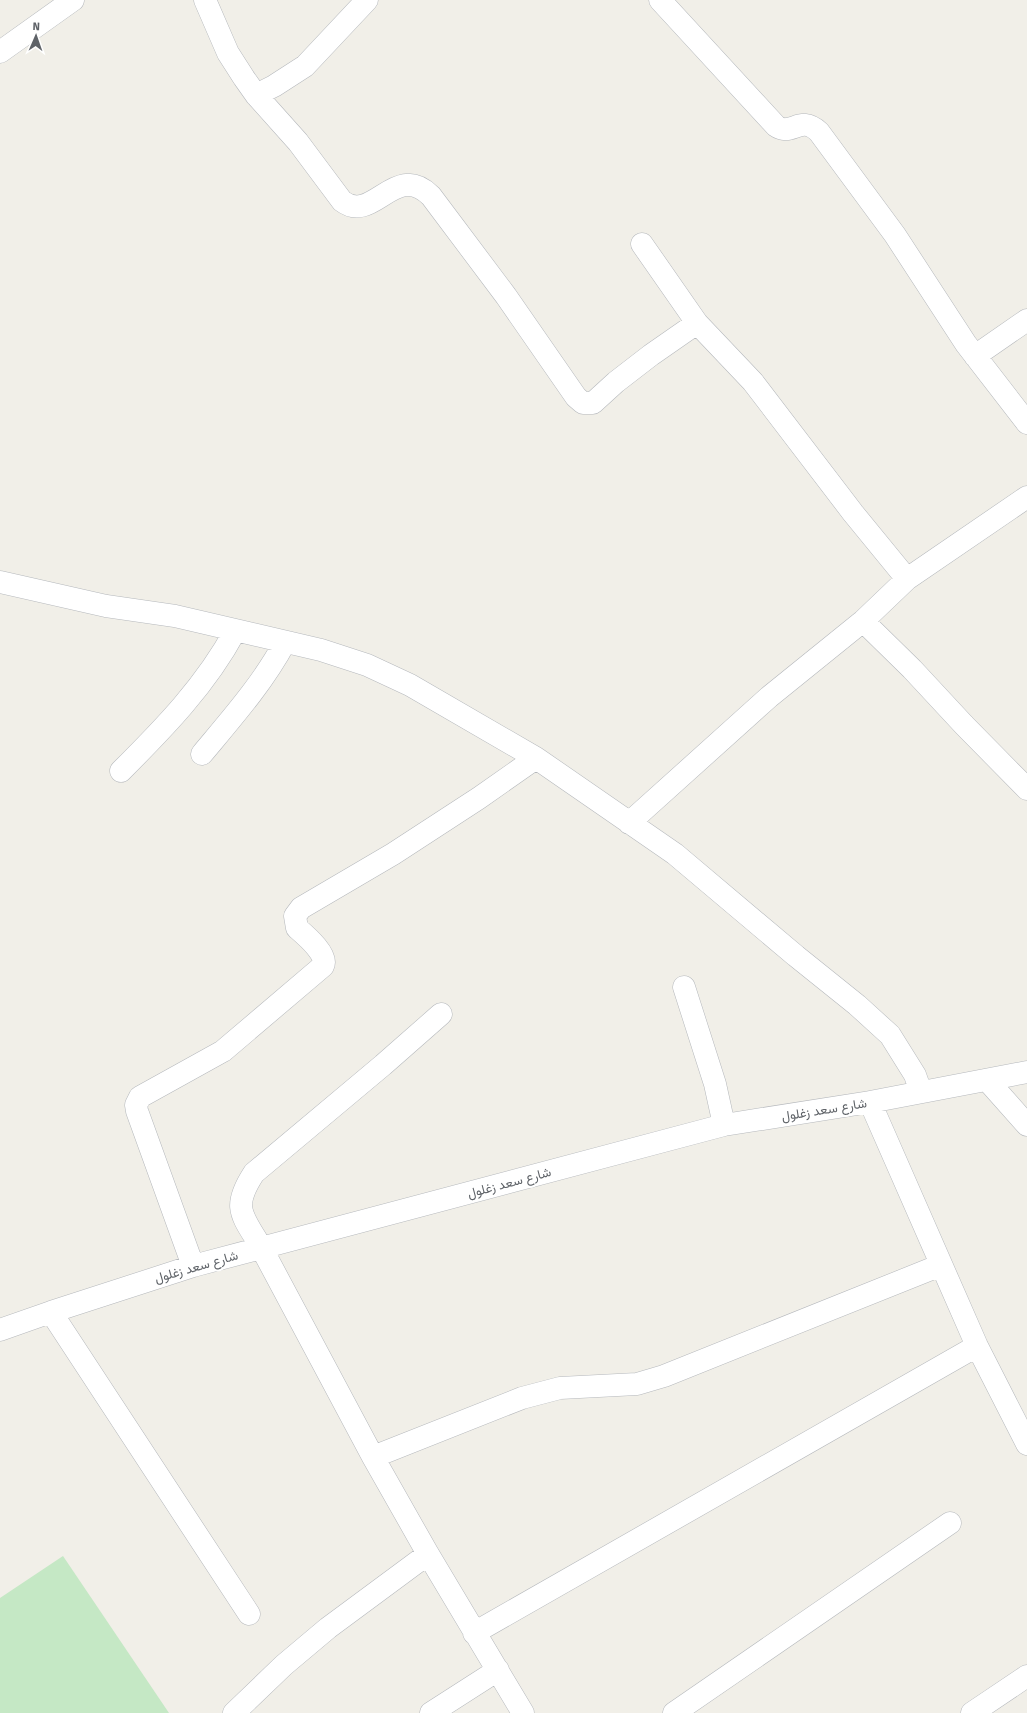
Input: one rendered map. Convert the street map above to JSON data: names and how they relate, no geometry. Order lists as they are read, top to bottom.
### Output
{
  "streets": {
    "street": ["شارع سعد زغلول"]
  },
  "north": "top"
}
